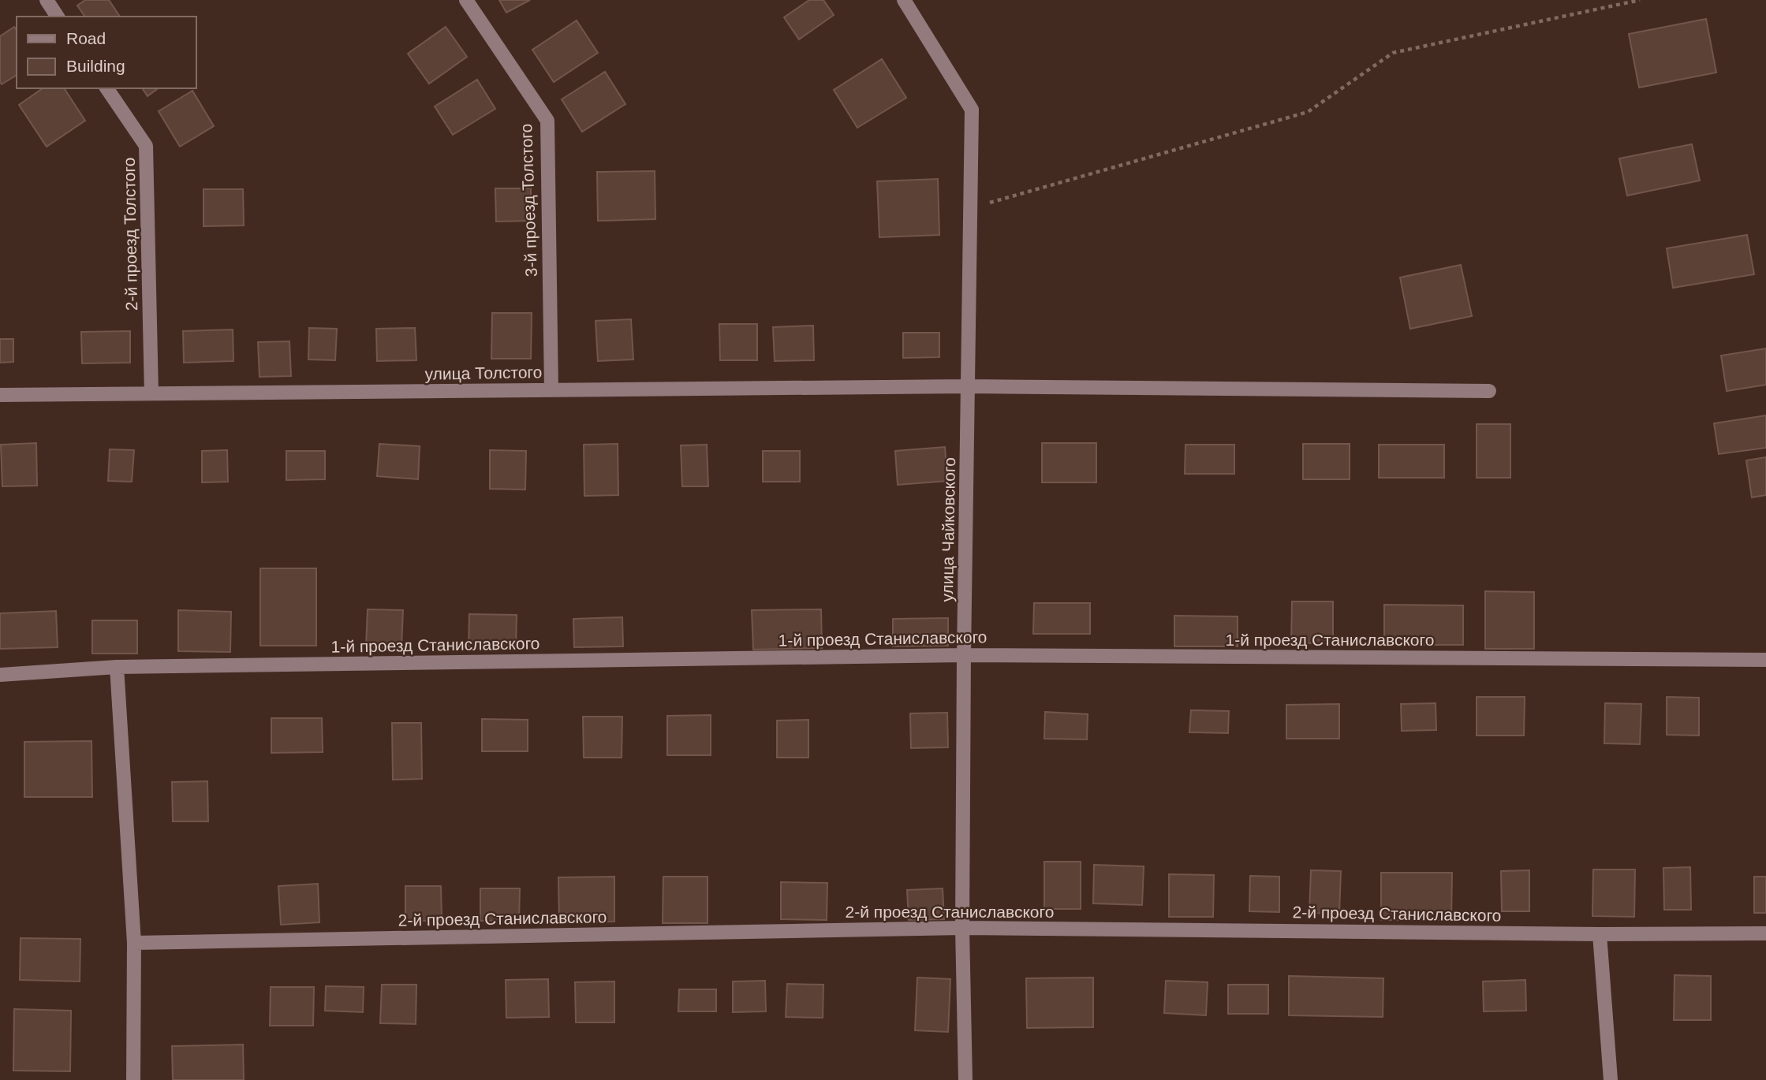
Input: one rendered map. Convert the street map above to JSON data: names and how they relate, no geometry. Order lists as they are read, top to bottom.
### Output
{
  "streets": {
    "street": [
      "3-й проезд Толстого",
      "2-й проезд Толстого",
      "улица Толстого",
      "улица Чайковского",
      "1-й проезд Станиславского",
      "2-й проезд Станиславского"
    ]
  },
  "crossings": [
    ["3-й проезд Толстого", "улица Толстого"],
    ["2-й проезд Толстого", "улица Толстого"],
    ["улица Толстого", "улица Чайковского"],
    ["улица Чайковского", "1-й проезд Станиславского"],
    ["улица Чайковского", "2-й проезд Станиславского"]
  ],
  "legend": ["Road", "Building"]
}
